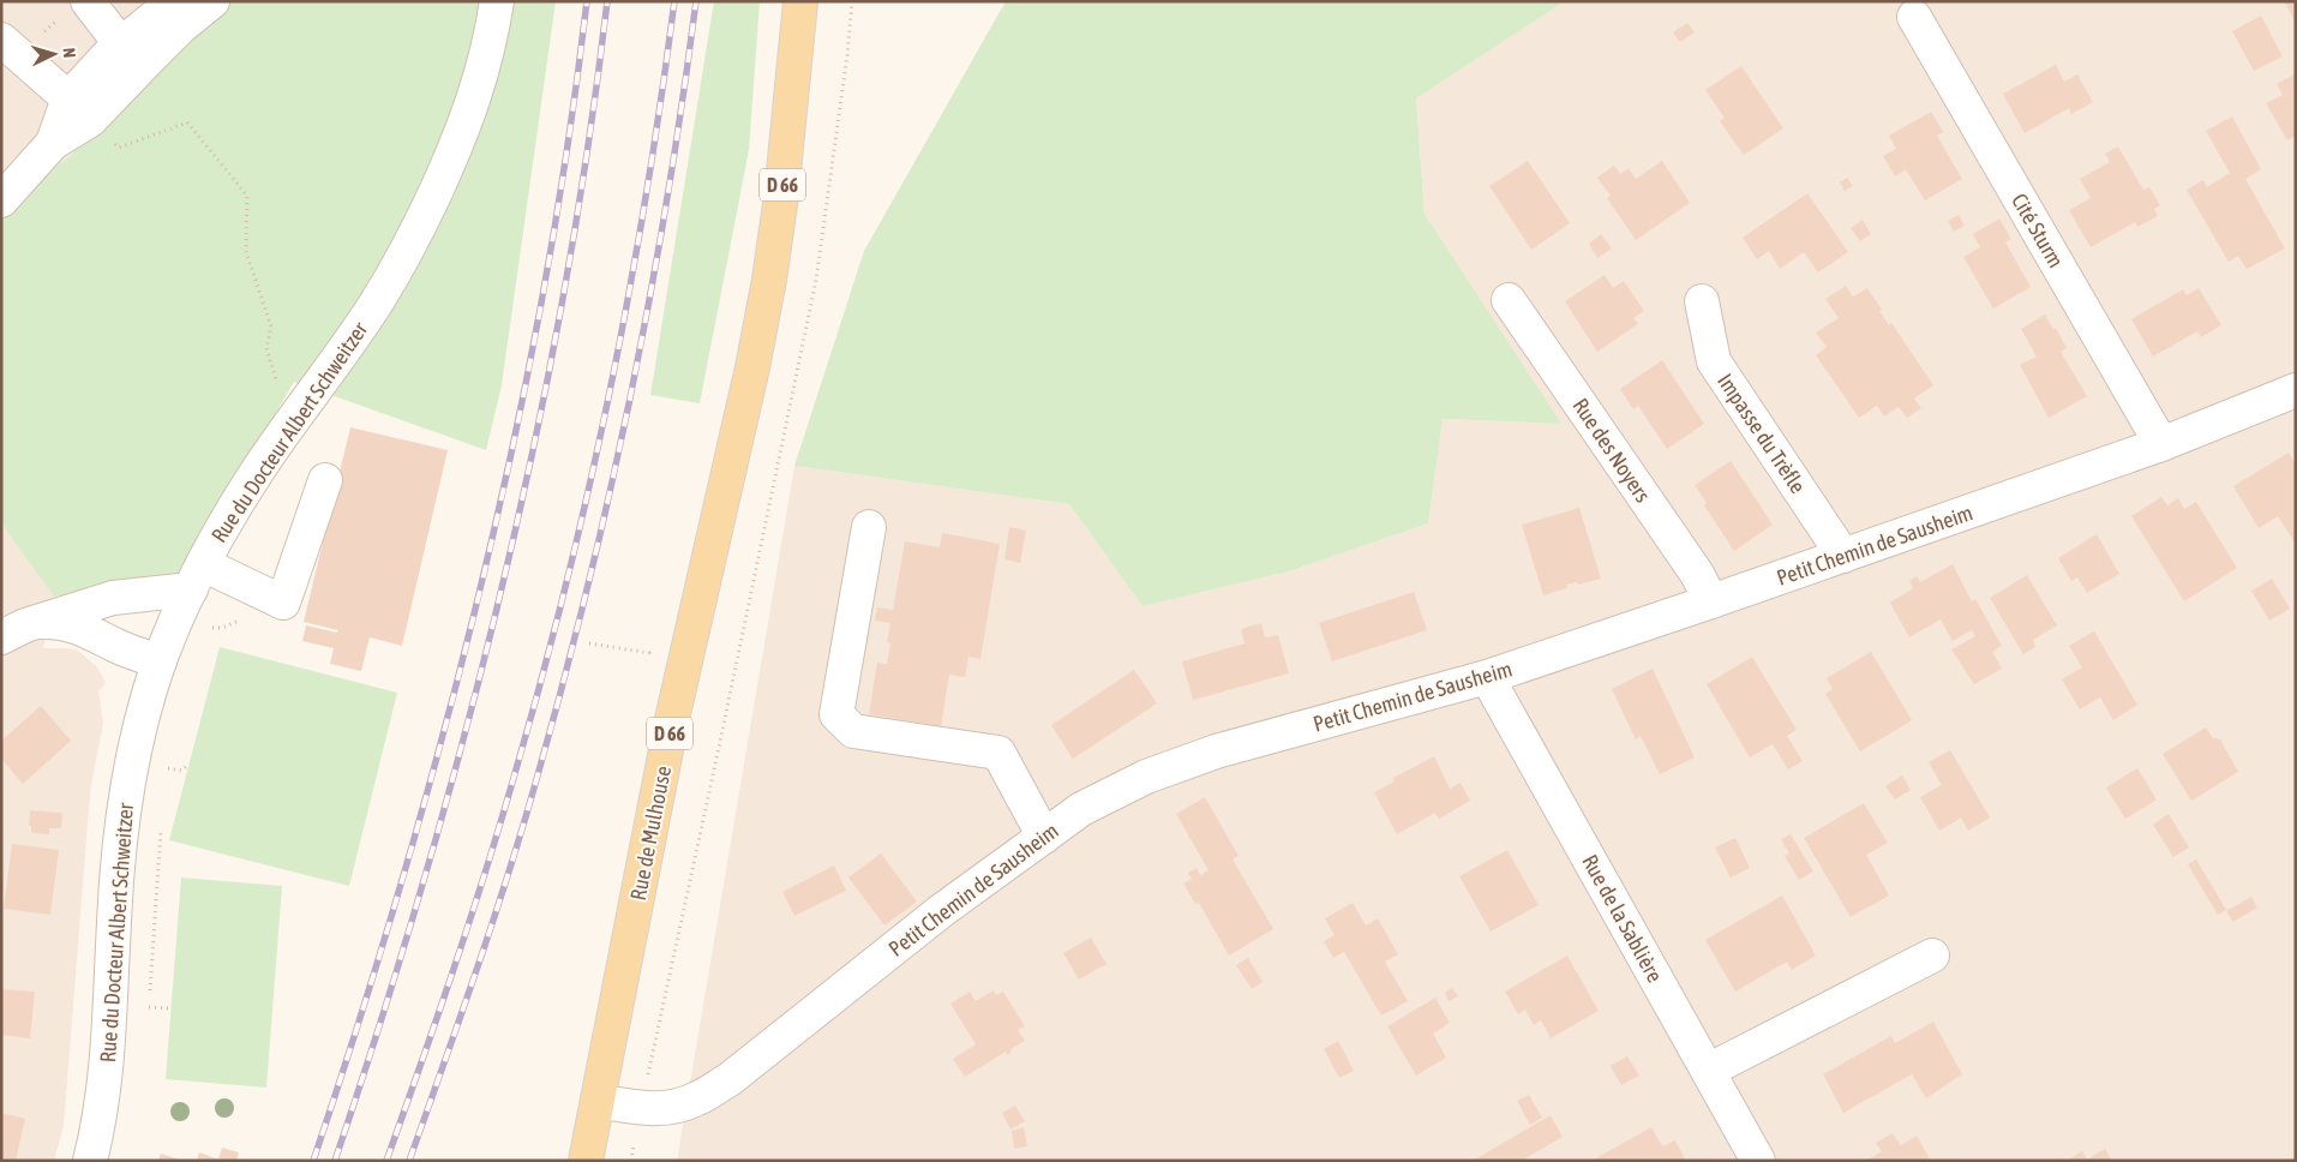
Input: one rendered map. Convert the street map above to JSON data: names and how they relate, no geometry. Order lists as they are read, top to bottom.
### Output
{
  "streets": {
    "main road": ["D 66", "Rue de Mulhouse"],
    "street": [
      "Cité Sturm",
      "Rue du Docteur Albert Schweitzer",
      "Impasse du Trèfle",
      "Rue des Noyers",
      "Petit Chemin de Sausheim",
      "Rue de la Sablière"
    ]
  },
  "crossings": [
    ["Cité Sturm", "Petit Chemin de Sausheim"],
    ["Impasse du Trèfle", "Petit Chemin de Sausheim"],
    ["Rue des Noyers", "Petit Chemin de Sausheim"],
    ["Petit Chemin de Sausheim", "Rue de Mulhouse"],
    ["Petit Chemin de Sausheim", "Rue de la Sablière"]
  ],
  "north": "right"
}
